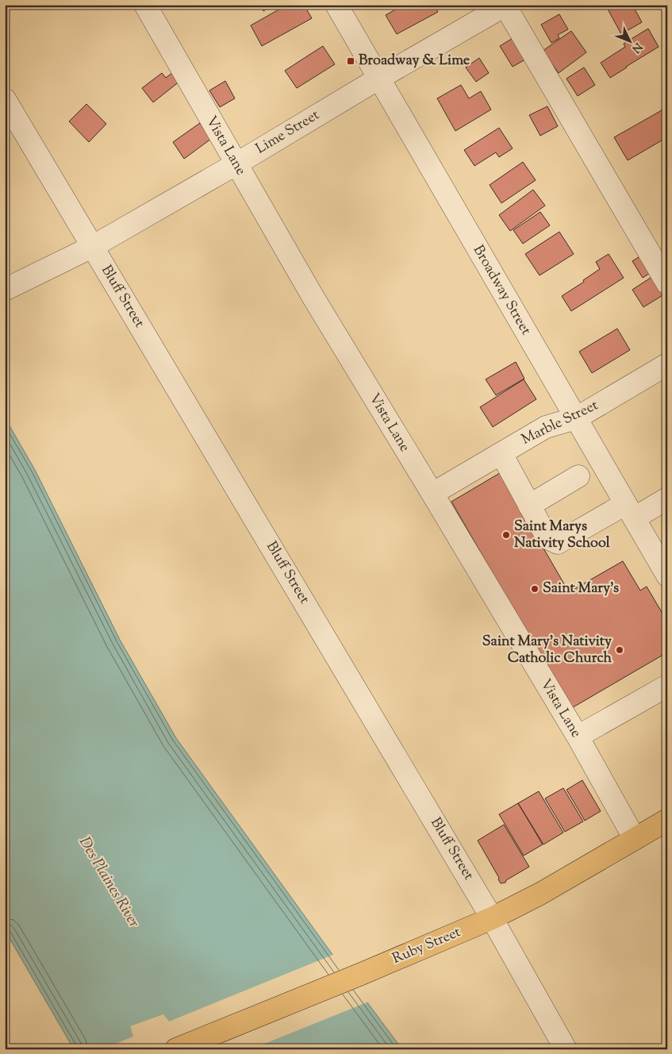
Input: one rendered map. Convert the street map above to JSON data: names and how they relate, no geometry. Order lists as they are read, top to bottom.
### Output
{
  "streets": {
    "main road": ["Ruby Street"],
    "street": [
      "Lime Street",
      "Vista Lane",
      "Broadway Street",
      "Bluff Street",
      "Marble Street"
    ]
  },
  "crossings": [
    ["Lime Street", "Vista Lane"],
    ["Lime Street", "Broadway Street"],
    ["Lime Street", "Bluff Street"],
    ["Vista Lane", "Marble Street"],
    ["Vista Lane", "Ruby Street"],
    ["Broadway Street", "Marble Street"],
    ["Bluff Street", "Ruby Street"]
  ],
  "water": ["Des Plaines River"],
  "places": {
    "transit": ["Broadway & Lime"],
    "other": ["Saint Marys Nativity School", "Saint Mary's", "Saint Mary's Nativity Catholic Church"]
  },
  "north": "bottom right"
}
